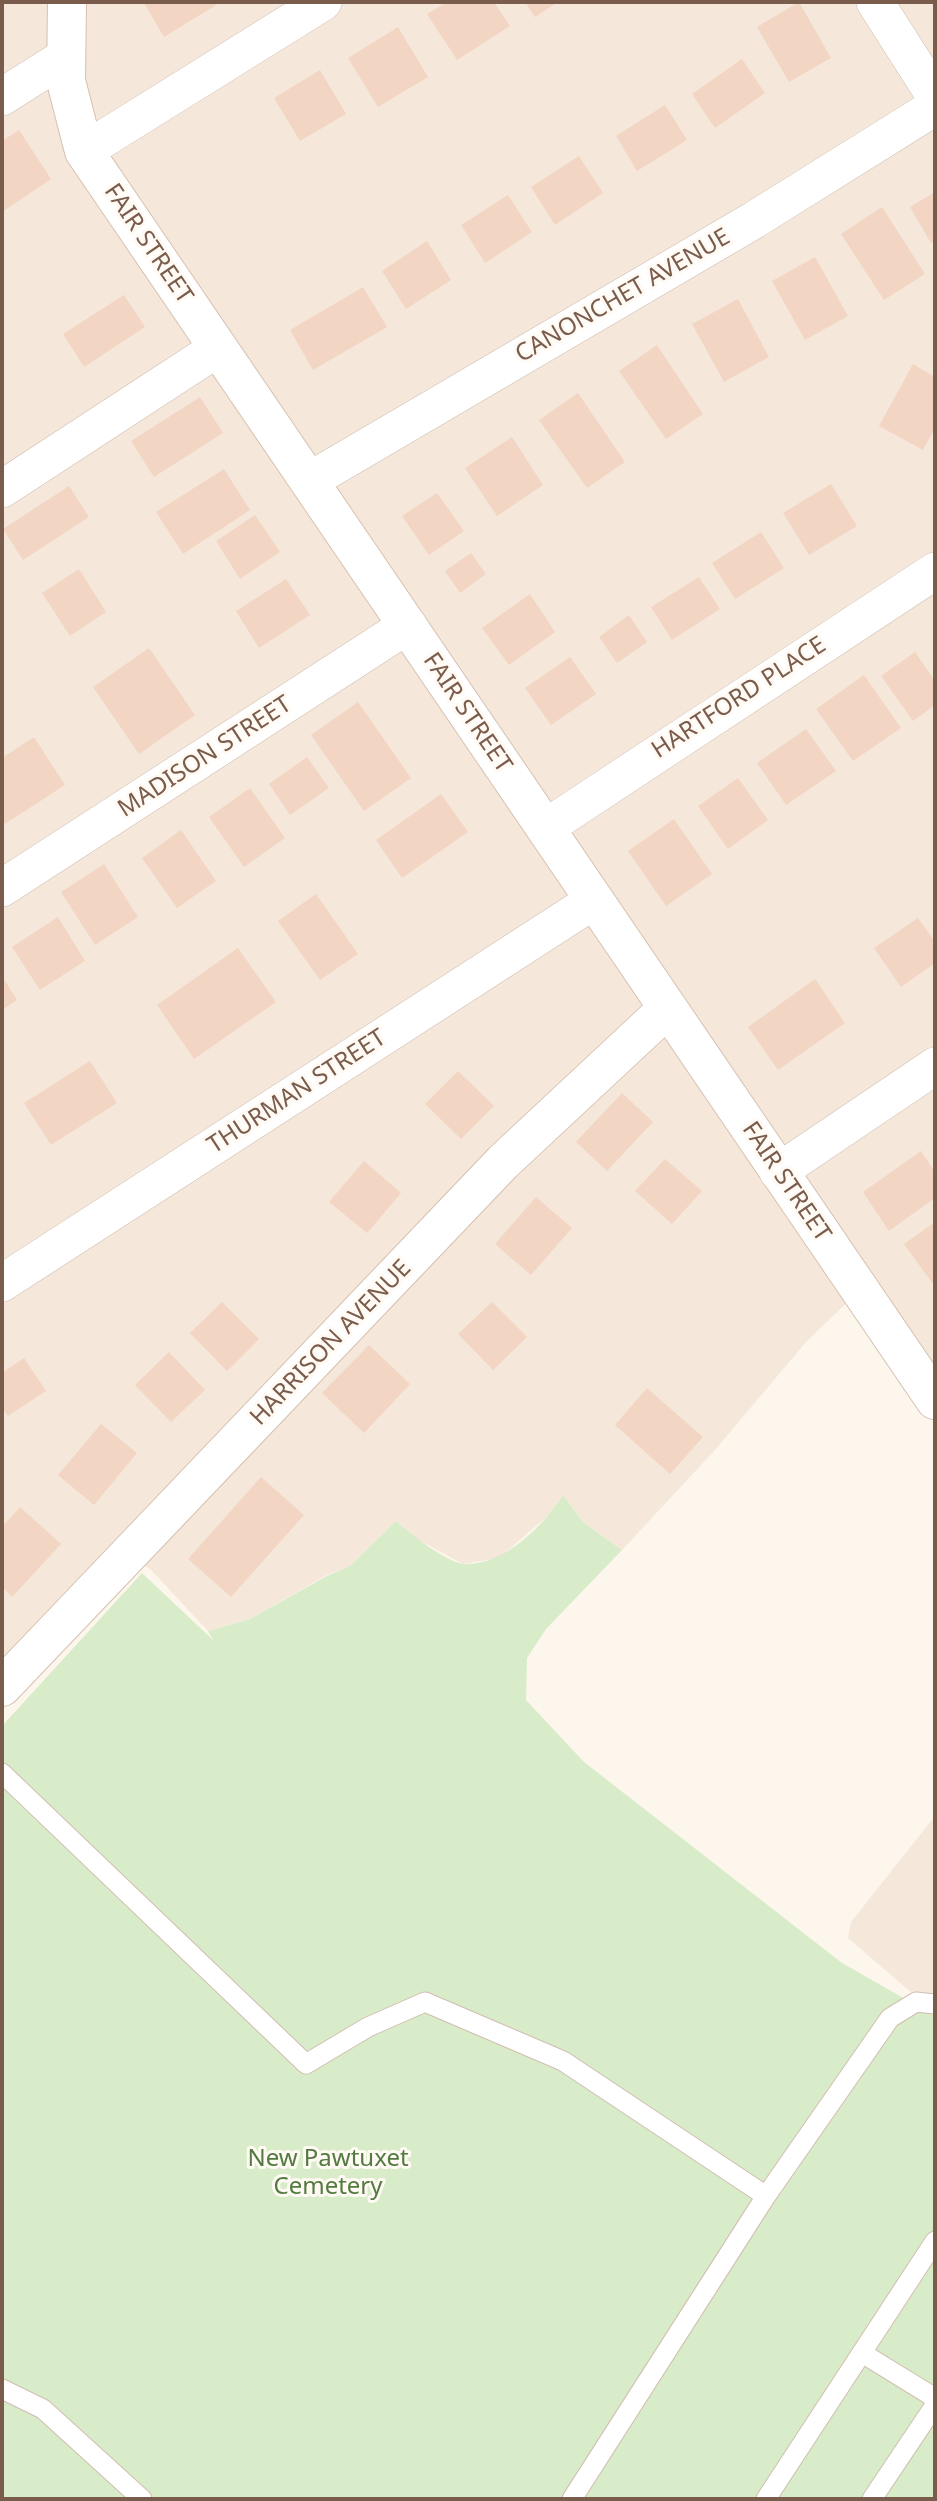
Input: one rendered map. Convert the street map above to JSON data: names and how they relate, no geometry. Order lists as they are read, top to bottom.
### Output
{
  "streets": {
    "street": [
      "FAIR STREET",
      "CANONCHET AVENUE",
      "HARTFORD PLACE",
      "MADISON STREET",
      "THURMAN STREET",
      "HARRISON AVENUE"
    ]
  },
  "crossings": [
    ["FAIR STREET", "CANONCHET AVENUE"],
    ["FAIR STREET", "HARTFORD PLACE"],
    ["FAIR STREET", "MADISON STREET"],
    ["FAIR STREET", "THURMAN STREET"],
    ["FAIR STREET", "HARRISON AVENUE"]
  ],
  "parks": ["New Pawtuxet Cemetery"]
}
